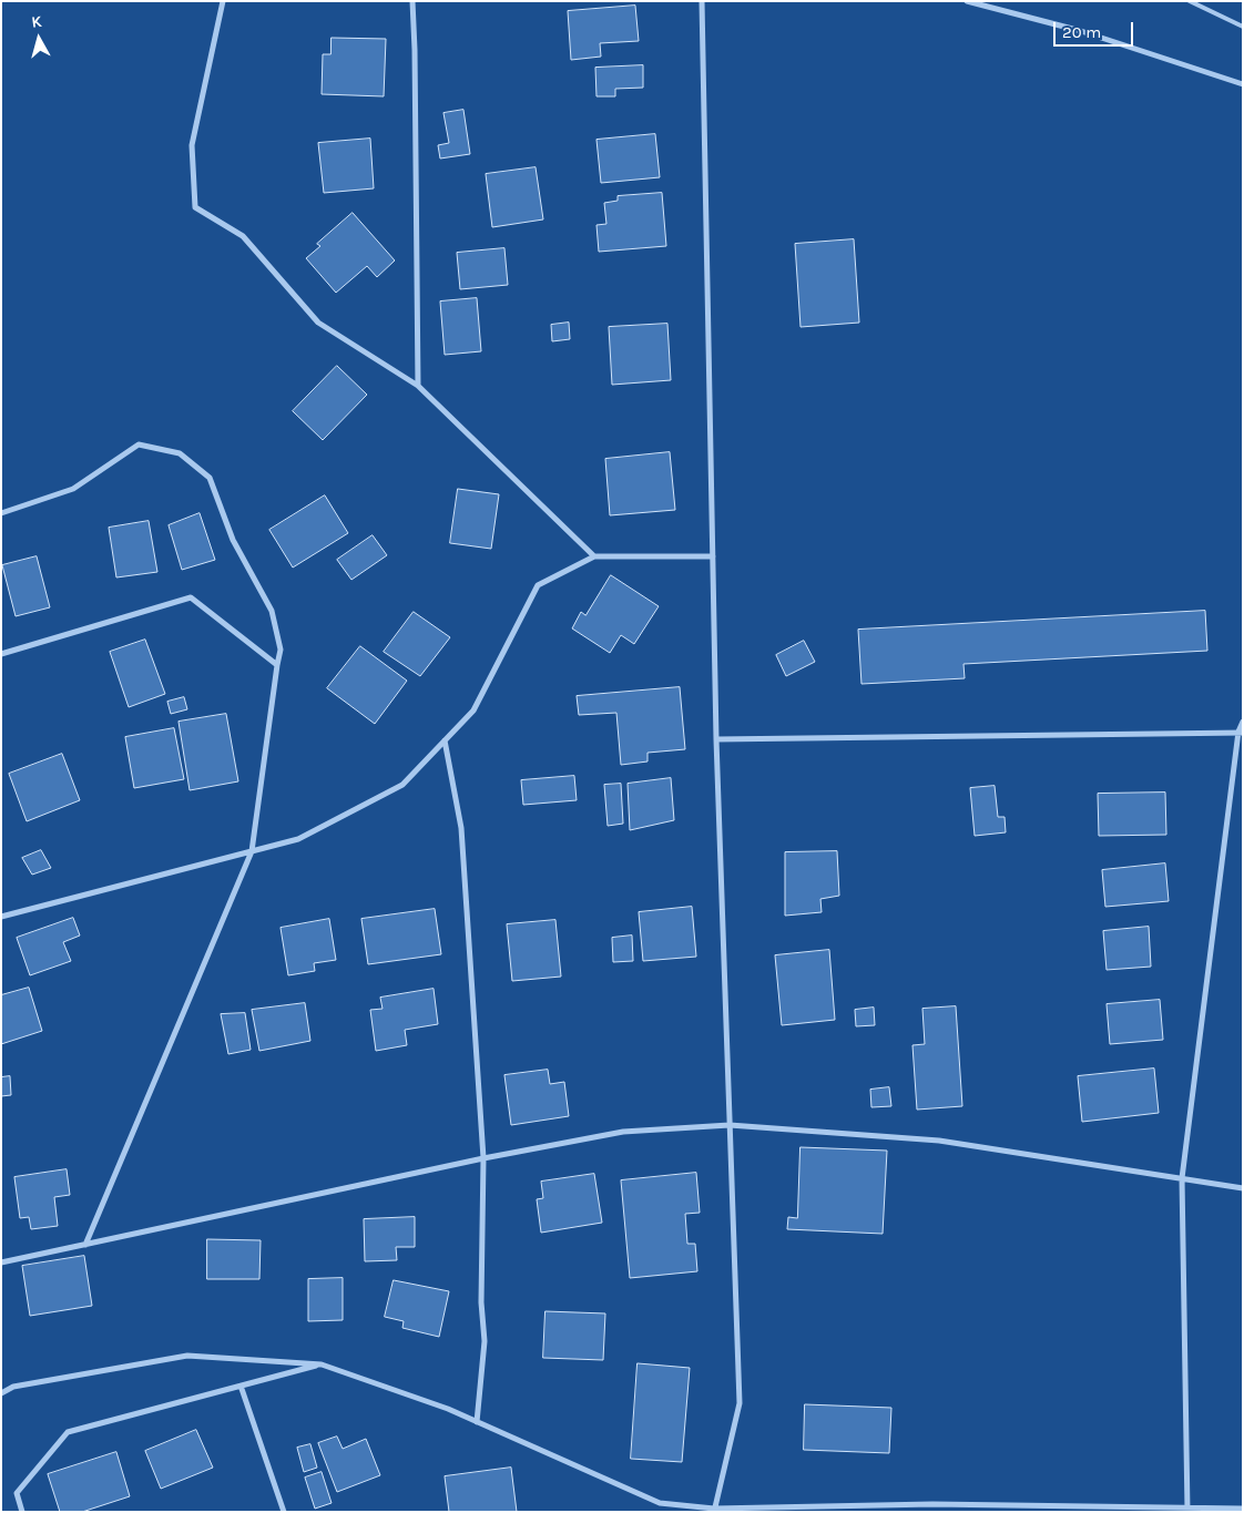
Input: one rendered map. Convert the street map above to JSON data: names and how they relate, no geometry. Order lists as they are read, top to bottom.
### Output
{
  "scale_bar": "20 m",
  "north": "top"
}
